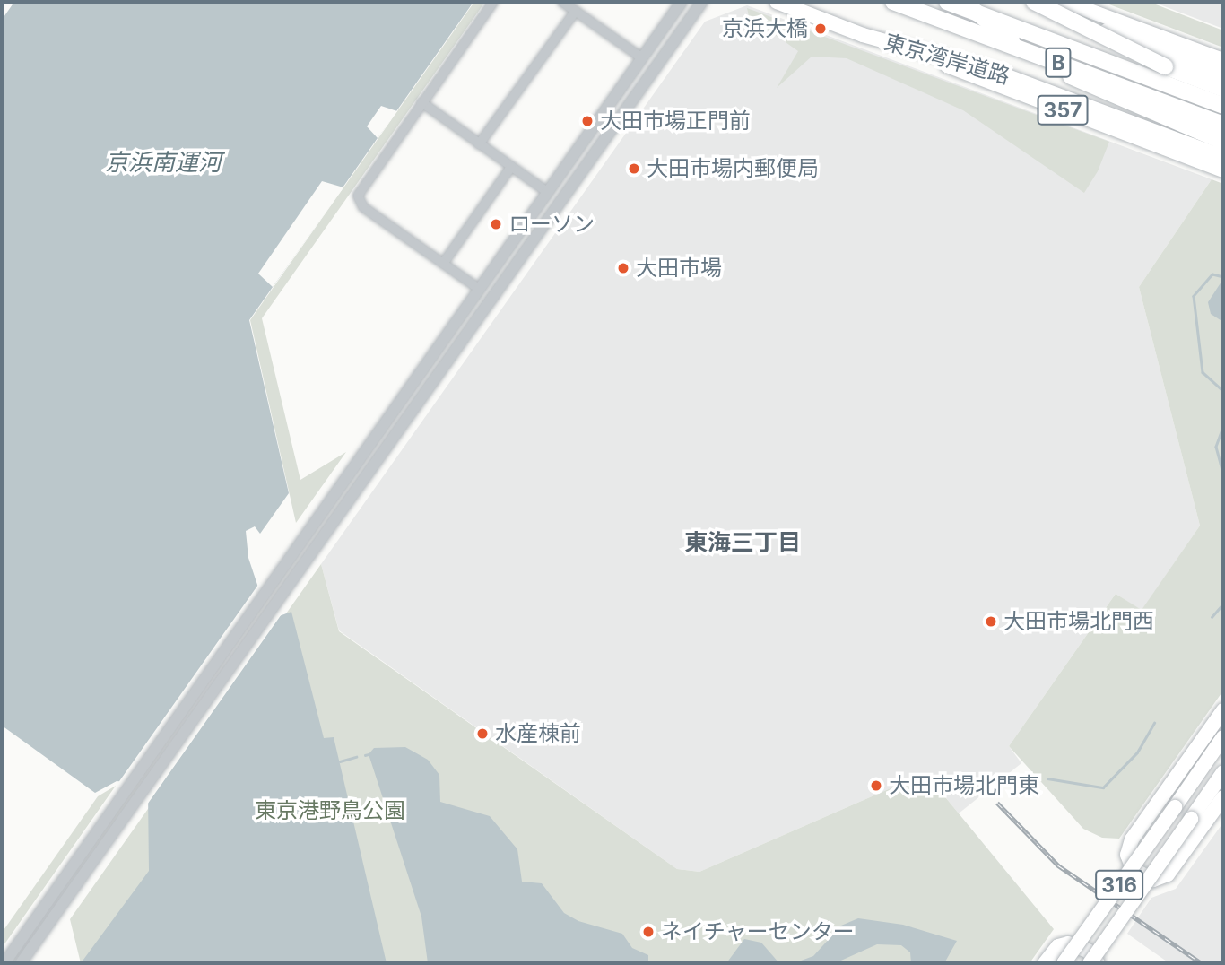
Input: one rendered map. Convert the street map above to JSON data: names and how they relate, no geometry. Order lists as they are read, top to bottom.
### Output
{
  "streets": {
    "highway": ["B"],
    "main road": ["東京湾岸道路", "357", "316"]
  },
  "crossings": [
    ["東京湾岸道路", "357"]
  ],
  "districts": ["東海三丁目"],
  "water": ["京浜南運河"],
  "parks": ["東京港野鳥公園"],
  "places": [
    "京浜大橋",
    "大田市場正門前",
    "大田市場内郵便局",
    "ローソン",
    "大田市場",
    "大田市場北門西",
    "水産棟前",
    "大田市場北門東",
    "ネイチャーセンター"
  ]
}
